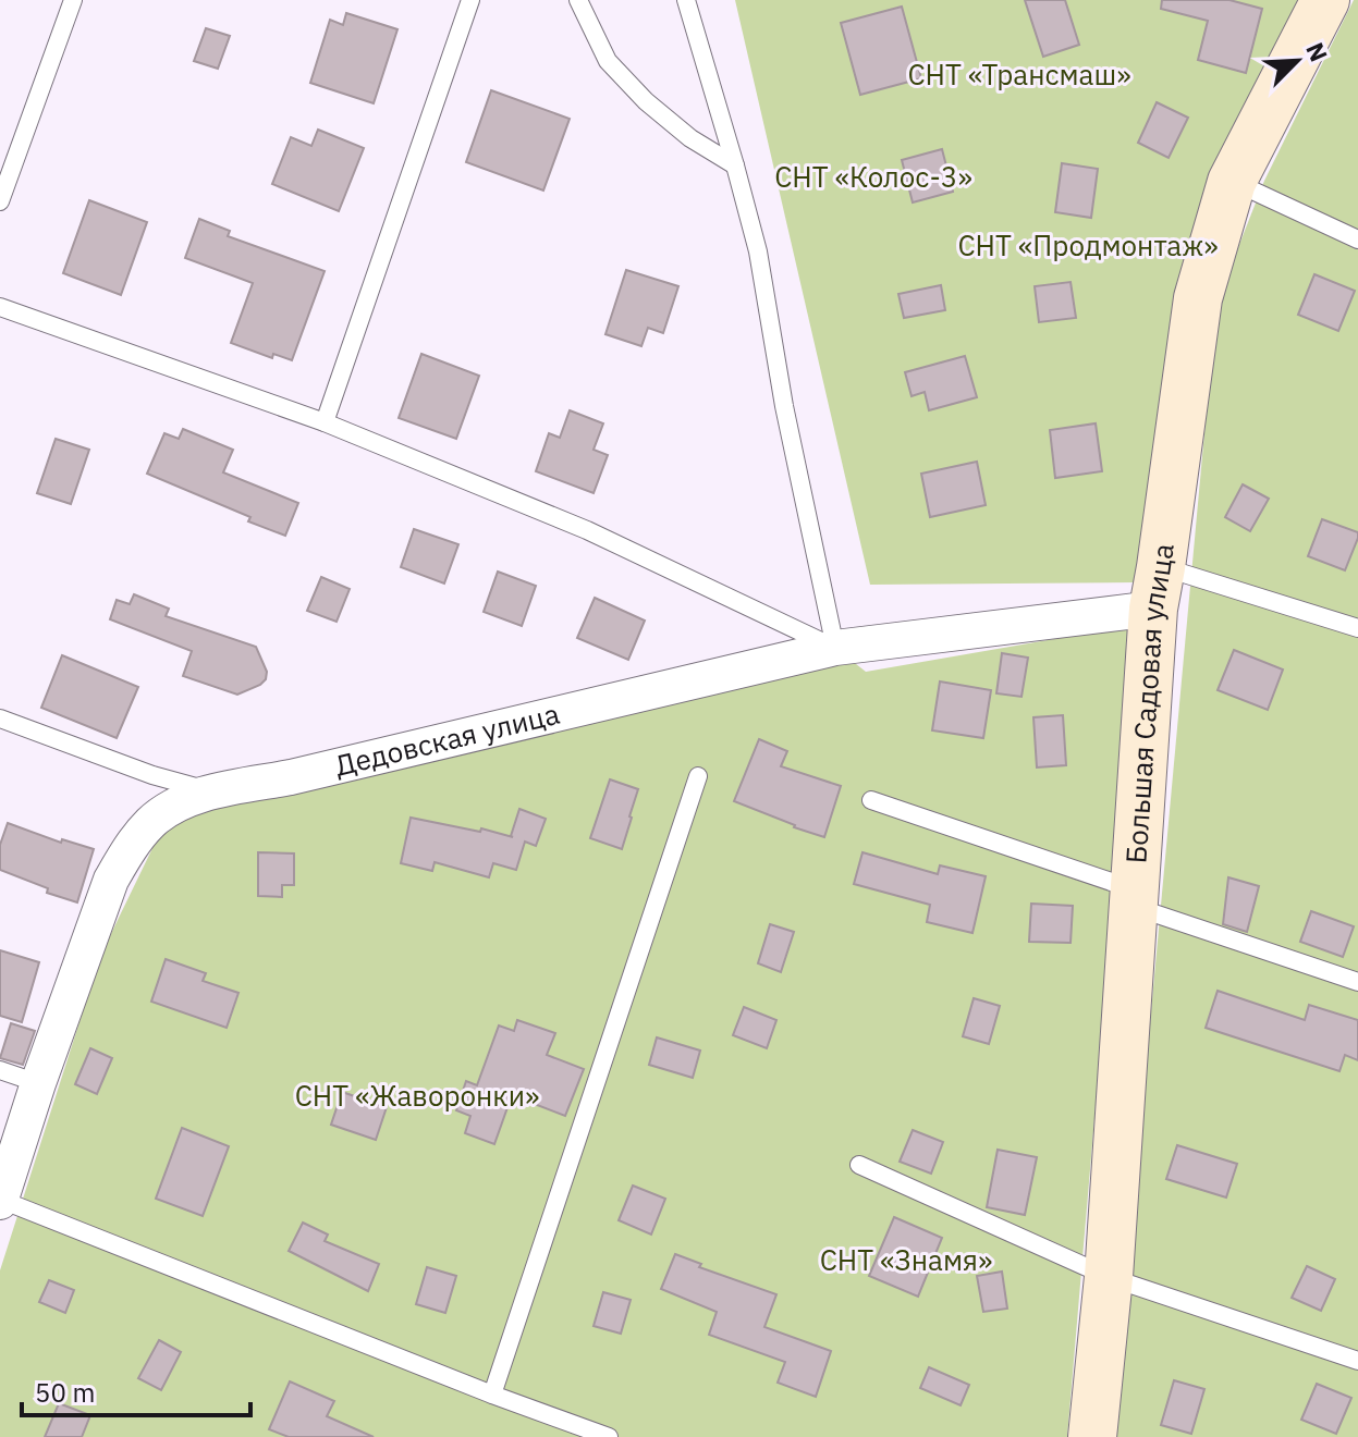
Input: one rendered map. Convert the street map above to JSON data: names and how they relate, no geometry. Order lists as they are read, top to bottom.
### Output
{
  "streets": {
    "street": ["Большая Садовая улица", "Дедовская улица"]
  },
  "crossings": [
    ["Большая Садовая улица", "Дедовская улица"]
  ],
  "parks": [
    "СНТ «Трансмаш»",
    "СНТ «Колос-3»",
    "СНТ «Продмонтаж»",
    "СНТ «Жаворонки»",
    "СНТ «Знамя»"
  ],
  "scale_bar": "50 m",
  "north": "top right"
}
